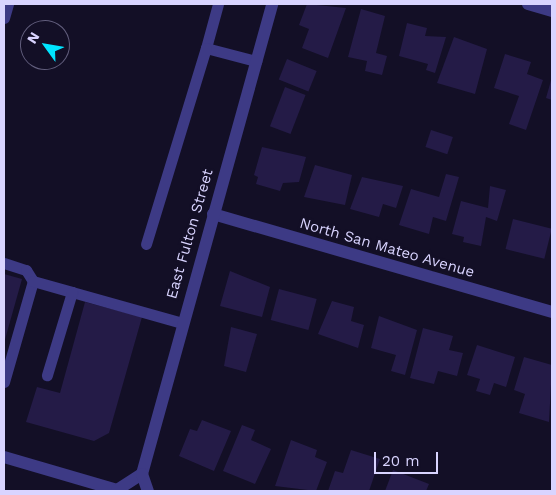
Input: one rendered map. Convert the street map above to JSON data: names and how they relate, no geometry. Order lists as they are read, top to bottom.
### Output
{
  "streets": {
    "street": ["East Fulton Street", "North San Mateo Avenue"]
  },
  "crossings": [
    ["East Fulton Street", "North San Mateo Avenue"]
  ],
  "scale_bar": "20 m",
  "north": "top left"
}
